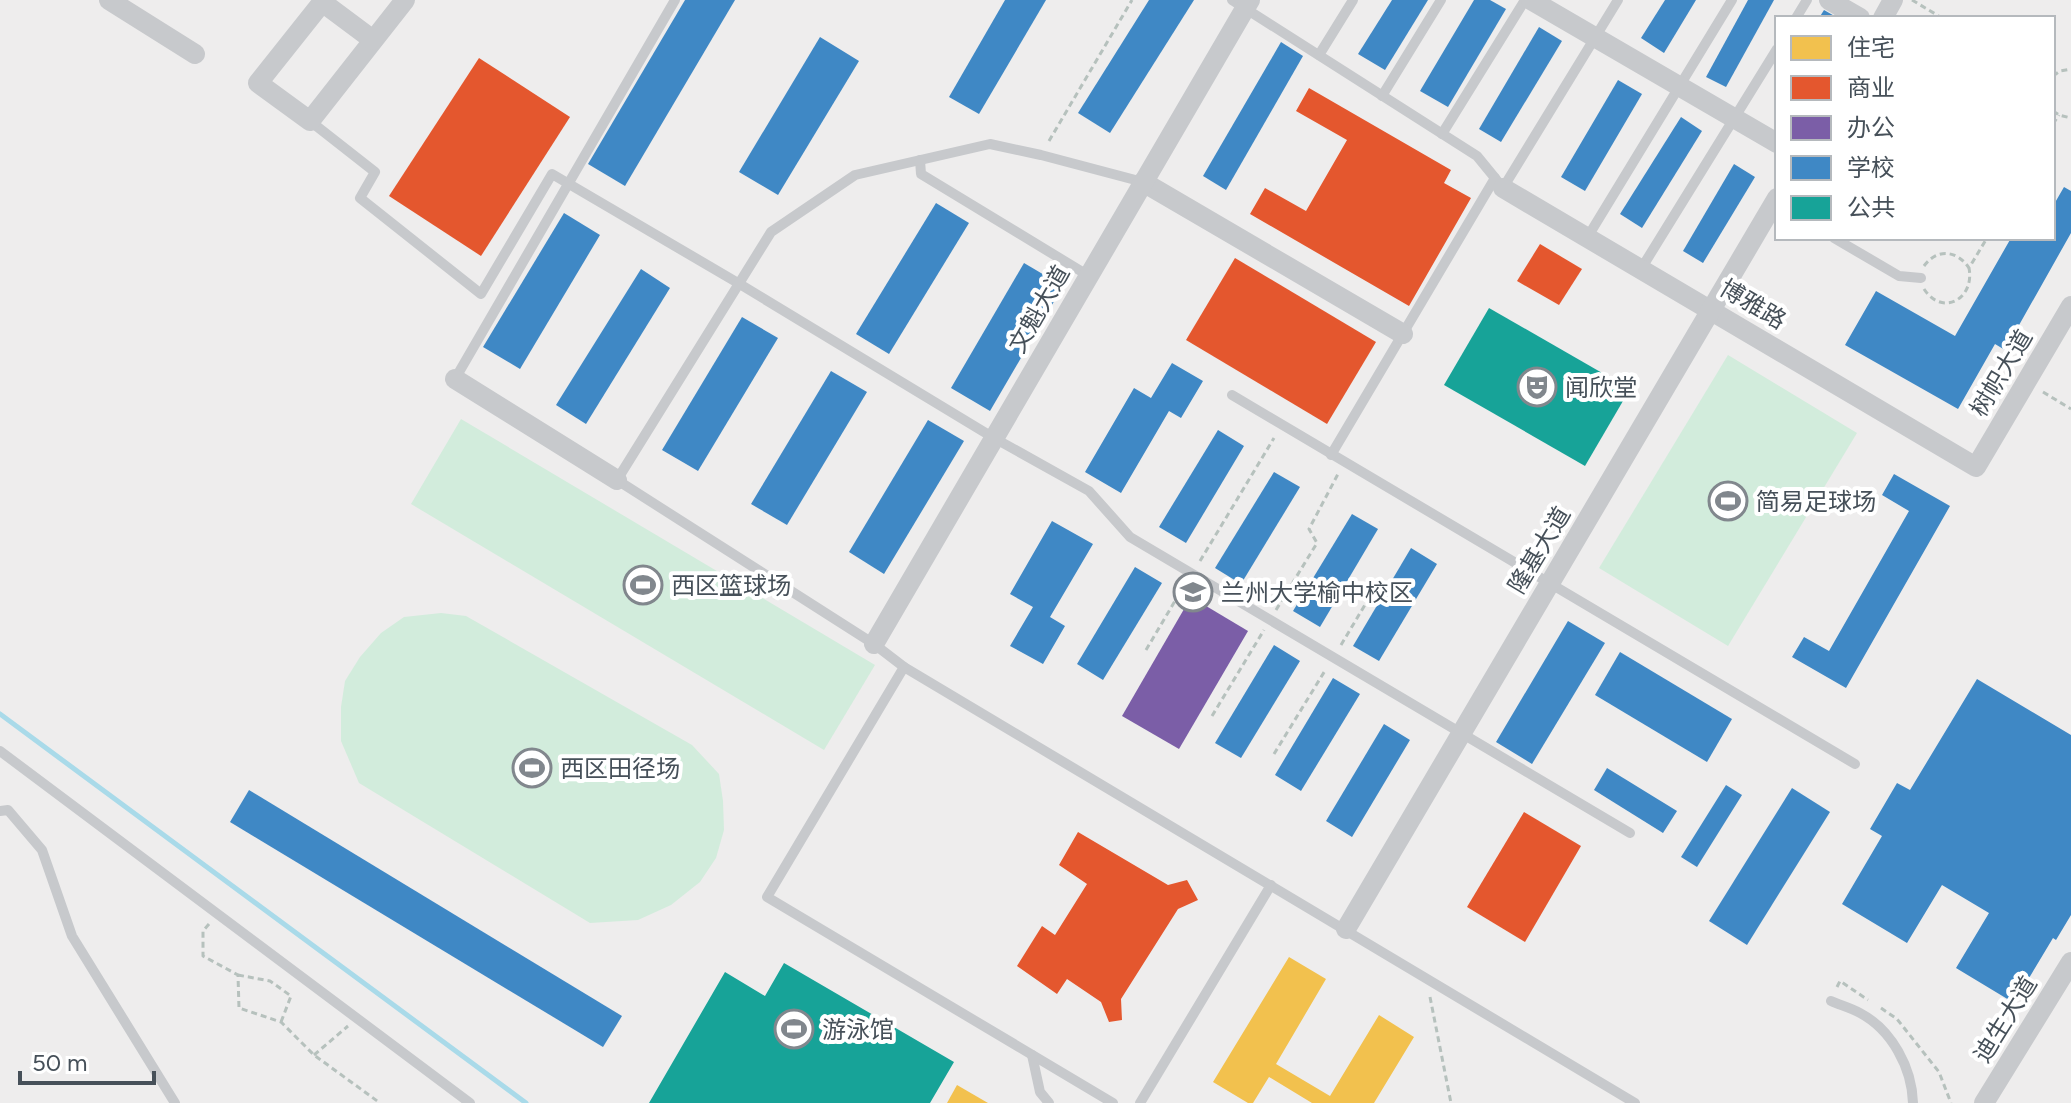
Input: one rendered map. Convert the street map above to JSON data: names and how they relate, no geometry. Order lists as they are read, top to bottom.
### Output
{
  "streets": {
    "street": [
      "博雅路",
      "文魁大道",
      "树帜大道",
      "隆基大道",
      "迪生大道"
    ]
  },
  "crossings": [
    ["博雅路", "树帜大道"],
    ["博雅路", "隆基大道"]
  ],
  "places": {
    "theatre": ["闻欣堂"],
    "sports": [
      "简易足球场",
      "西区篮球场",
      "西区田径场",
      "游泳馆"
    ],
    "school or university": ["兰州大学榆中校区"]
  },
  "legend": [
    "住宅",
    "商业",
    "办公",
    "学校",
    "公共"
  ],
  "scale_bar": "50 m"
}
